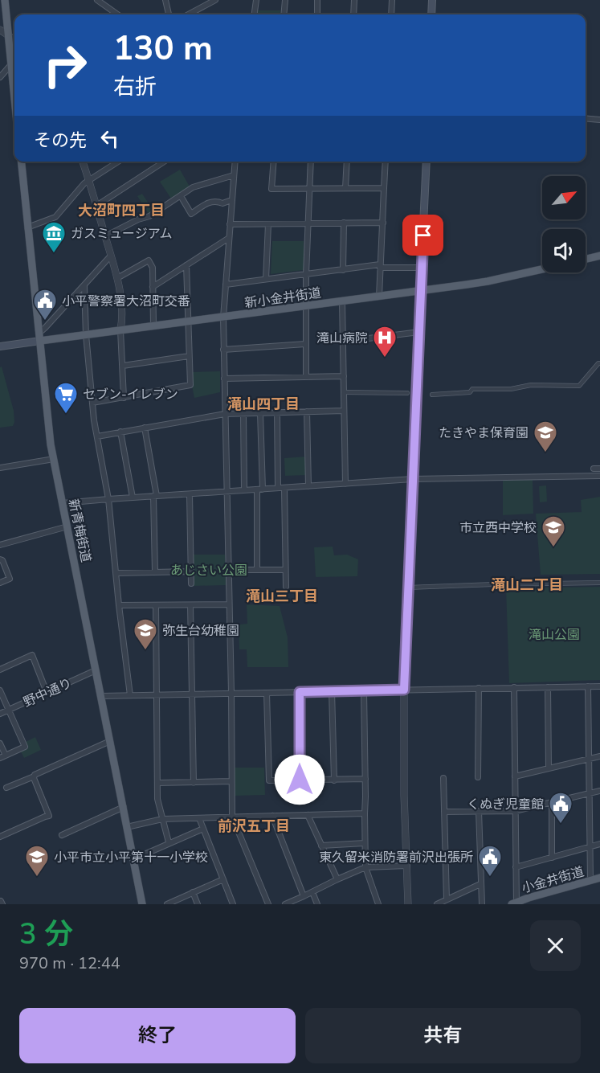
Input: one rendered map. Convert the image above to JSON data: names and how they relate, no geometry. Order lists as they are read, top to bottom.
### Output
{
  "streets": {
    "main road": ["新小金井街道", "新青梅街道", "小金井街道"],
    "street": ["野中通り"]
  },
  "crossings": [
    ["新小金井街道", "新青梅街道"],
    ["新青梅街道", "野中通り"]
  ],
  "districts": [
    "大沼町四丁目",
    "滝山四丁目",
    "滝山二丁目",
    "滝山三丁目",
    "前沢五丁目"
  ],
  "parks": ["あじさい公園", "滝山公園"],
  "places": {
    "museum": ["ガスミュージアム"],
    "public building": ["小平警察署大沼町交番", "くぬぎ児童館", "東久留米消防署前沢出張所"],
    "hospital": ["滝山病院"],
    "supermarket": ["セブン-イレブン"],
    "school or university": [
      "たきやま保育園",
      "市立西中学校",
      "弥生台幼稚園",
      "小平市立小平第十一小学校"
    ]
  },
  "north": "top right",
  "page": {
    "turn": ["130 m", "右折"],
    "then": "その先",
    "heading": ["3 分", "970 m · 12:44"],
    "buttons": ["終了", "共有"]
  }
}
